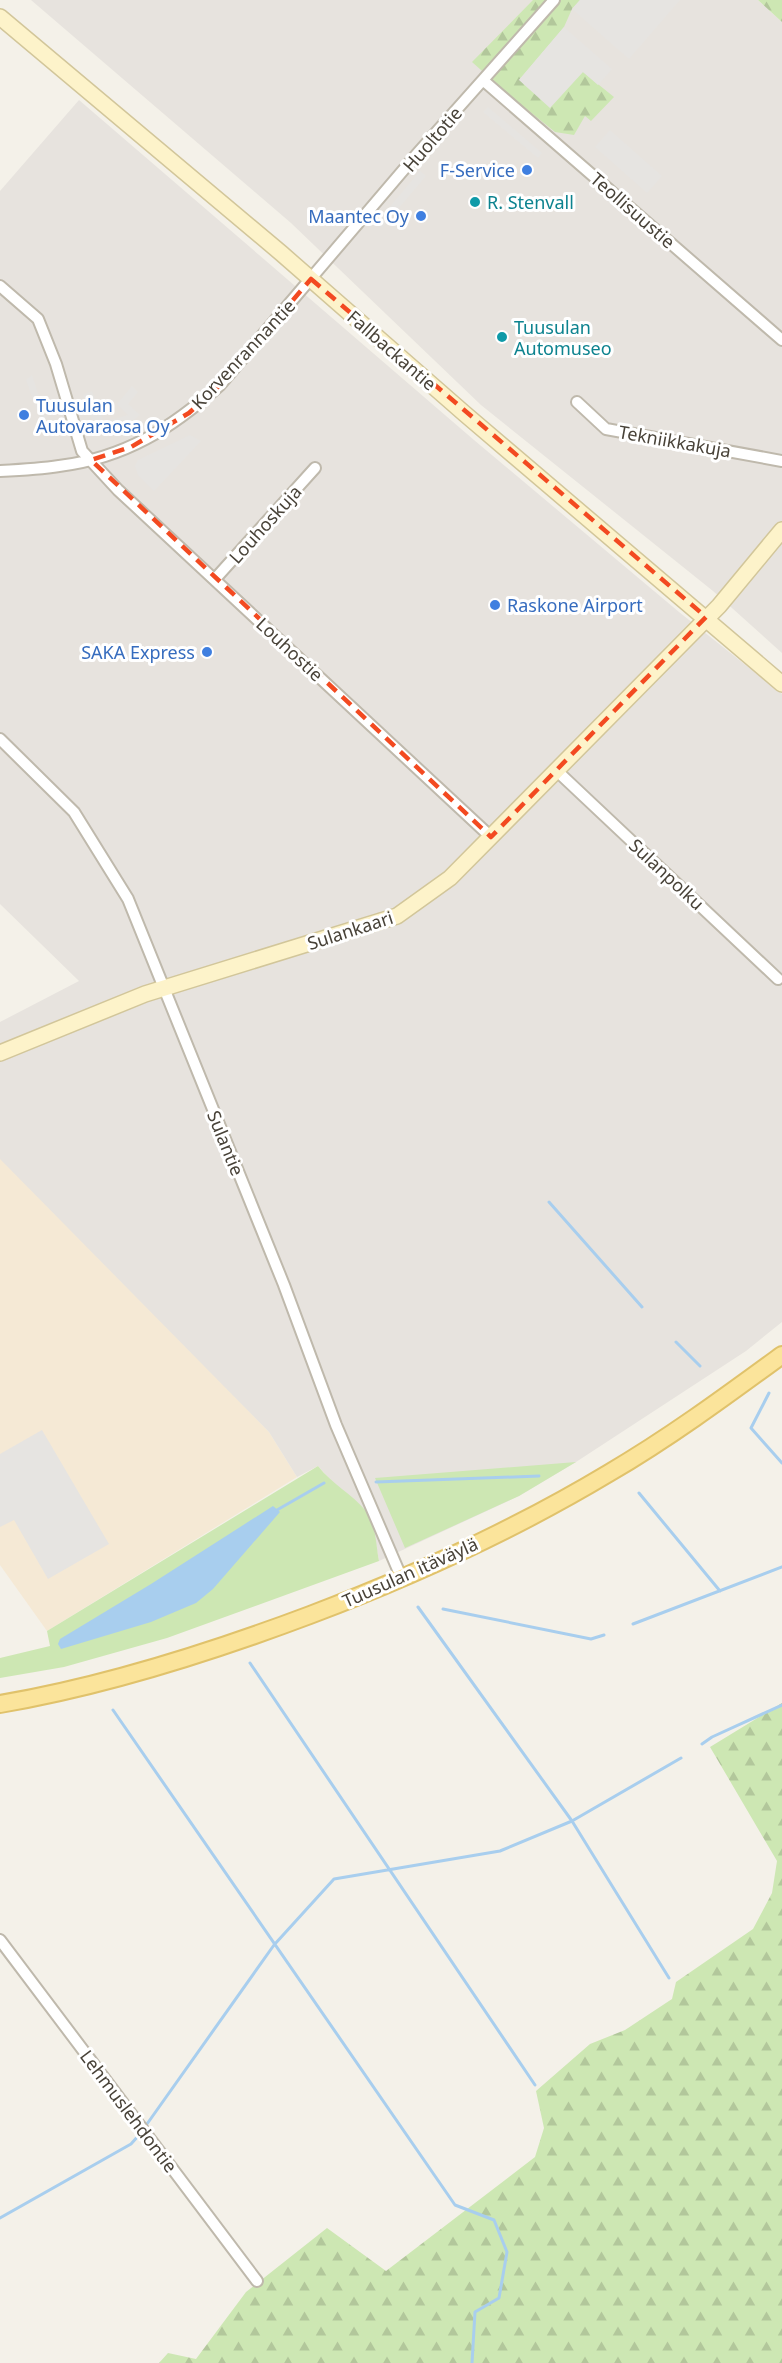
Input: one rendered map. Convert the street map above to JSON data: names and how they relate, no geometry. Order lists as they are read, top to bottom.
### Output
{
  "streets": {
    "main road": ["Tuusulan itäväylä"],
    "street": [
      "Huoltotie",
      "Teollisuustie",
      "Fallbackantie",
      "Korvenrannantie",
      "Tekniikkakuja",
      "Louhoskuja",
      "Louhostie",
      "Sulanpolku",
      "Sulankaari",
      "Sulantie",
      "Lehmuslehdontie"
    ]
  },
  "crossings": [
    ["Huoltotie", "Teollisuustie"],
    ["Huoltotie", "Fallbackantie"],
    ["Huoltotie", "Korvenrannantie"],
    ["Fallbackantie", "Korvenrannantie"],
    ["Fallbackantie", "Sulankaari"],
    ["Korvenrannantie", "Louhostie"],
    ["Louhoskuja", "Louhostie"],
    ["Louhostie", "Sulankaari"],
    ["Sulanpolku", "Sulankaari"],
    ["Sulankaari", "Sulantie"],
    ["Sulantie", "Tuusulan itäväylä"]
  ],
  "places": [
    "F-Service",
    "R. Stenvall",
    "Maantec Oy",
    "Tuusulan Automuseo",
    "Tuusulan Autovaraosa Oy",
    "Raskone Airport",
    "SAKA Express"
  ]
}
